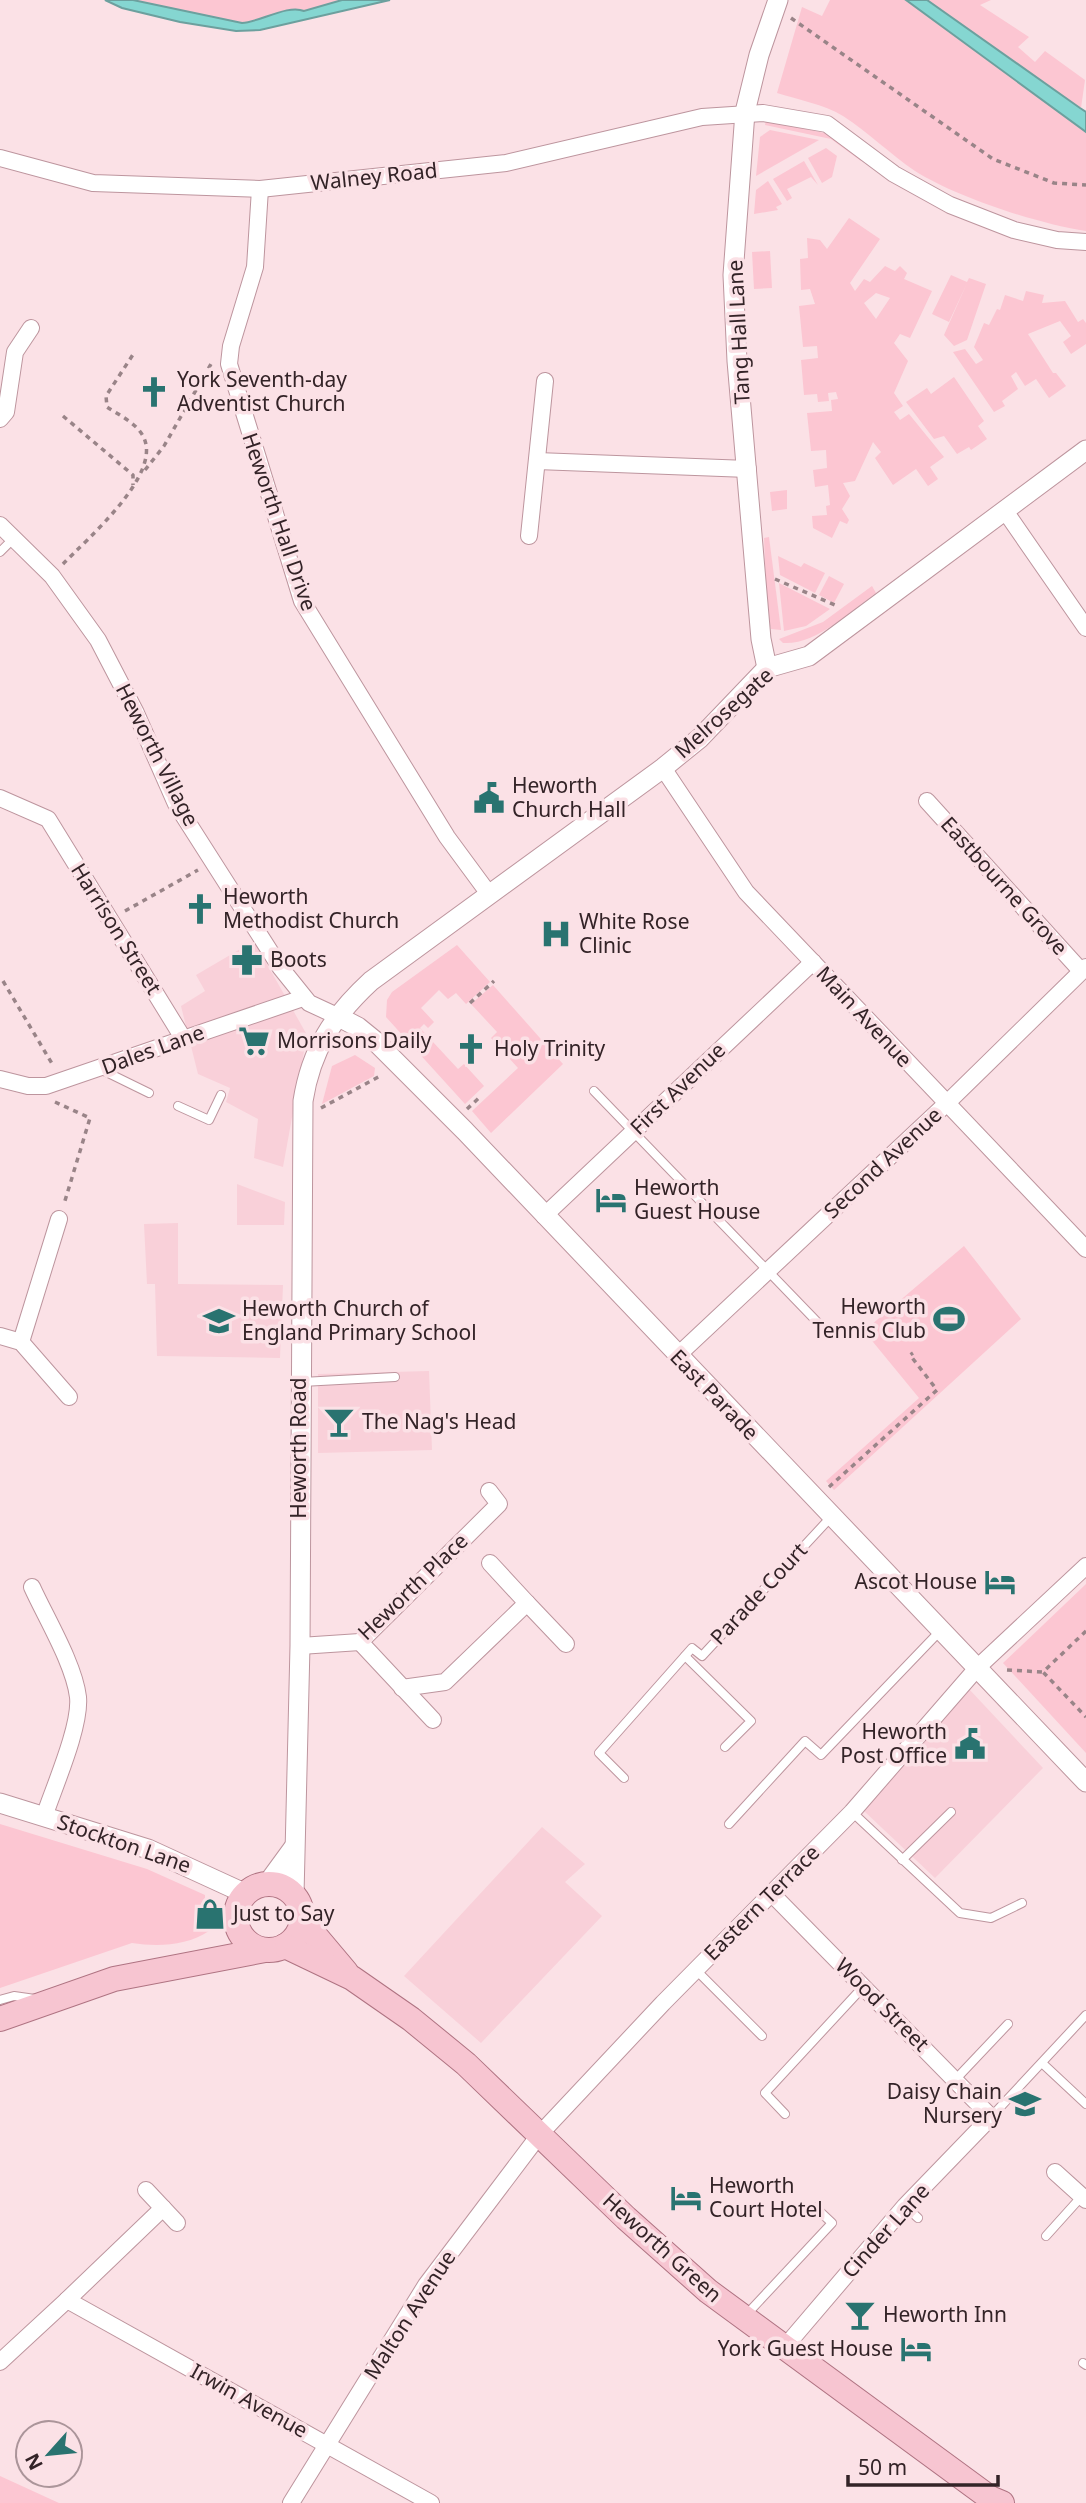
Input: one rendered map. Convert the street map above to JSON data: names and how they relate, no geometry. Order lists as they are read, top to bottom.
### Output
{
  "streets": {
    "main road": ["Heworth Green"],
    "street": [
      "Walney Road",
      "Tang Hall Lane",
      "Heworth Hall Drive",
      "Melrosegate",
      "Heworth Village",
      "Eastbourne Grove",
      "Harrison Street",
      "Main Avenue",
      "Dales Lane",
      "First Avenue",
      "Second Avenue",
      "East Parade",
      "Heworth Road",
      "Heworth Place",
      "Stockton Lane",
      "Eastern Terrace",
      "Wood Street",
      "Cinder Lane",
      "Malton Avenue",
      "Irwin Avenue"
    ],
    "lane": ["Parade Court"]
  },
  "crossings": [
    ["Walney Road", "Tang Hall Lane"],
    ["Walney Road", "Heworth Hall Drive"],
    ["Tang Hall Lane", "Melrosegate"],
    ["Heworth Hall Drive", "Melrosegate"],
    ["Melrosegate", "Heworth Village"],
    ["Melrosegate", "Main Avenue"],
    ["Melrosegate", "East Parade"],
    ["Melrosegate", "Heworth Road"],
    ["Heworth Village", "Dales Lane"],
    ["Heworth Village", "East Parade"],
    ["Heworth Village", "Heworth Road"],
    ["Eastbourne Grove", "Second Avenue"],
    ["Harrison Street", "Dales Lane"],
    ["Main Avenue", "First Avenue"],
    ["Main Avenue", "Second Avenue"],
    ["First Avenue", "East Parade"],
    ["Second Avenue", "East Parade"],
    ["East Parade", "Heworth Road"],
    ["East Parade", "Parade Court"],
    ["East Parade", "Eastern Terrace"],
    ["Heworth Road", "Heworth Place"],
    ["Heworth Road", "Stockton Lane"],
    ["Heworth Road", "Heworth Green"],
    ["Stockton Lane", "Heworth Green"],
    ["Eastern Terrace", "Wood Street"],
    ["Eastern Terrace", "Heworth Green"],
    ["Eastern Terrace", "Malton Avenue"],
    ["Wood Street", "Cinder Lane"],
    ["Cinder Lane", "Heworth Green"],
    ["Heworth Green", "Malton Avenue"],
    ["Malton Avenue", "Irwin Avenue"]
  ],
  "places": {
    "church": ["York Seventh-day Adventist Church", "Heworth Methodist Church", "Holy Trinity"],
    "public building": ["Heworth Church Hall", "Heworth Post Office"],
    "hospital": ["White Rose Clinic"],
    "pharmacy": ["Boots"],
    "supermarket": ["Morrisons Daily"],
    "hotel": [
      "Heworth Guest House",
      "Ascot House",
      "Heworth Court Hotel",
      "York Guest House"
    ],
    "sports": ["Heworth Tennis Club"],
    "school or university": ["Heworth Church of England Primary School", "Daisy Chain Nursery"],
    "bar": ["The Nag's Head", "Heworth Inn"],
    "shop": ["Just to Say"]
  },
  "scale_bar": "50 m",
  "north": "bottom left"
}
